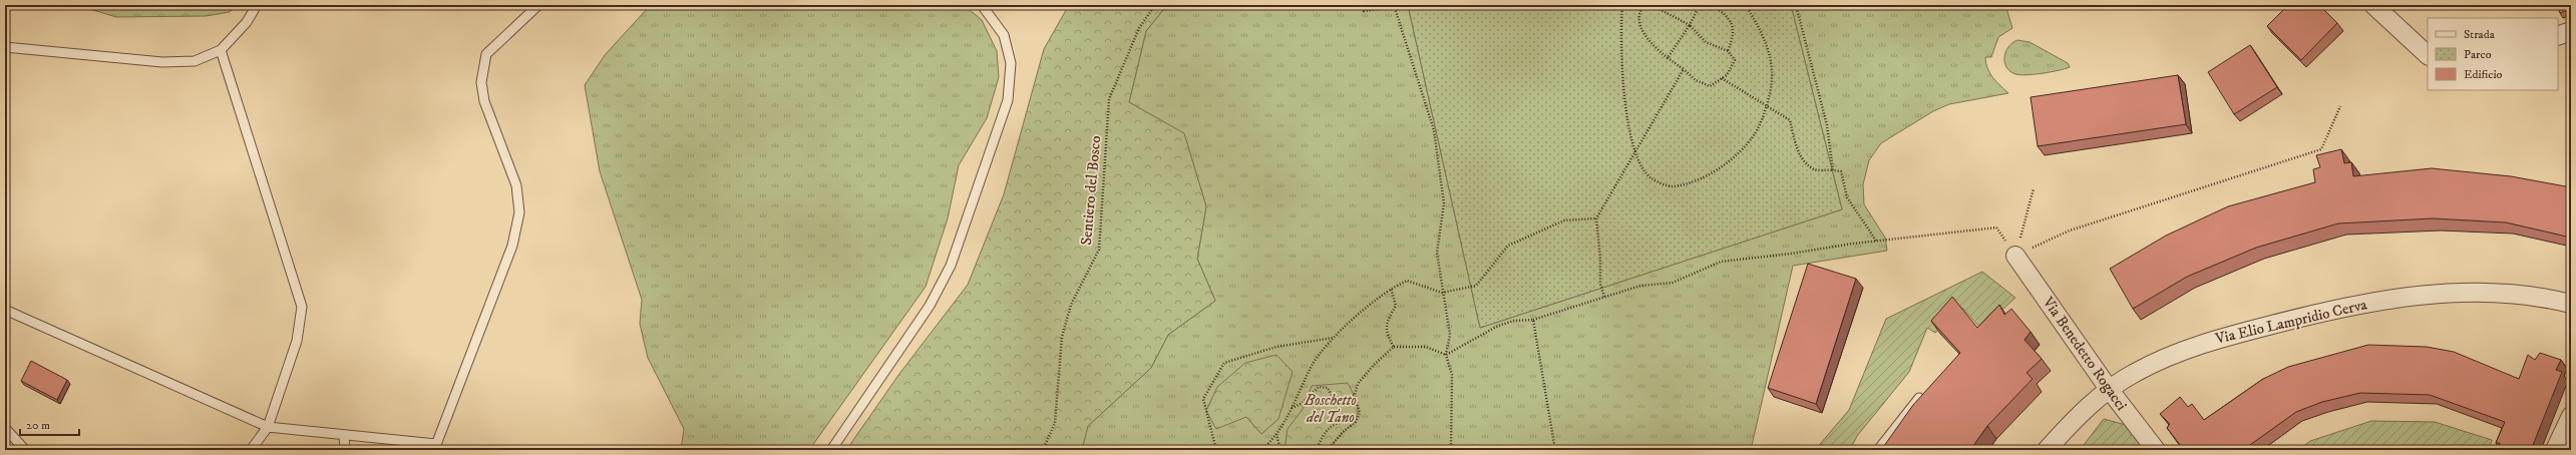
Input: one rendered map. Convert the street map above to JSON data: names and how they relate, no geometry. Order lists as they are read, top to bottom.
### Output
{
  "streets": {
    "street": ["Via Elio Lampridio Cerva", "Via Benedetto Rogacci"],
    "path": ["Sentiero del Bosco"]
  },
  "crossings": [
    ["Via Elio Lampridio Cerva", "Via Benedetto Rogacci"]
  ],
  "parks": ["Boschetto del Tano"],
  "legend": ["Strada", "Parco", "Edificio"],
  "scale_bar": "20 m"
}
